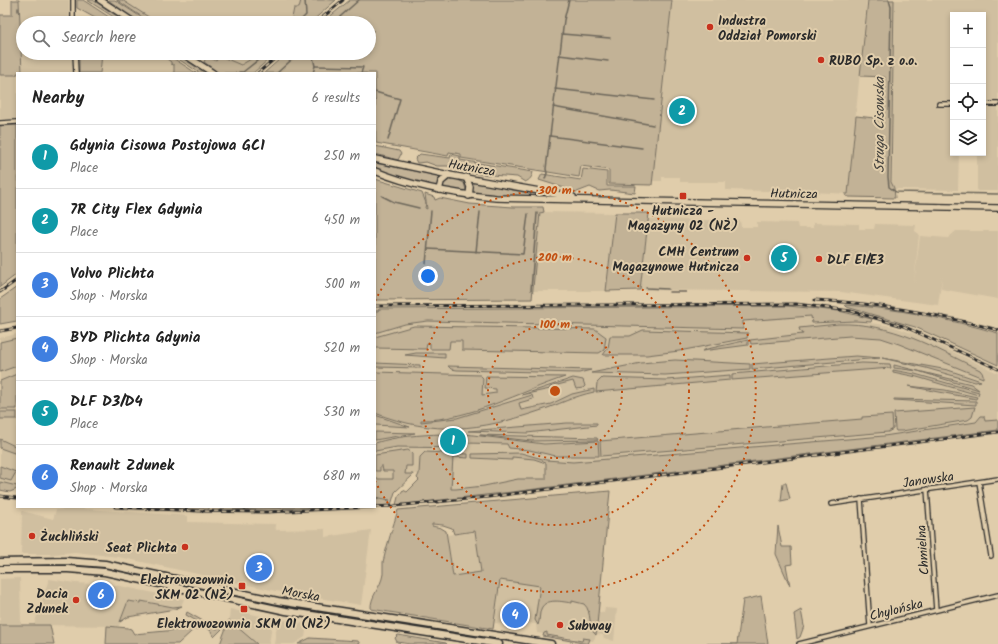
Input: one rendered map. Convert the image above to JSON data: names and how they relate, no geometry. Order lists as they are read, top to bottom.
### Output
{
  "streets": {
    "main road": ["Hutnicza", "Morska"],
    "street": ["Janowska", "Chmielna", "Chylońska"]
  },
  "crossings": [
    ["Janowska", "Chmielna"],
    ["Chmielna", "Chylońska"]
  ],
  "water": ["Struga Cisowska"],
  "places": {
    "other": [
      "Industra Oddział Pomorski",
      "RUBO Sp. z o.o.",
      "CMH Centrum Magazynowe Hutnicza",
      "DLF E1/E3",
      "Żuchliński",
      "Seat Plichta",
      "Dacia Zdunek",
      "Subway"
    ],
    "transit": ["Hutnicza - Magazyny 02 (NŻ)", "Elektrowozownia SKM 02 (NŻ)", "Elektrowozownia SKM 01 (NŻ)"]
  },
  "page": {
    "map_buttons": ["+", "−"],
    "search": "Search here",
    "heading": ["Nearby", "6 results"],
    "pins": [
      "2",
      "5",
      "1",
      "3",
      "6",
      "4"
    ],
    "list": [
      {
        "mark": "1",
        "name": "Gdynia Cisowa Postojowa GC1",
        "note": "Place",
        "value": "250 m"
      },
      {
        "mark": "2",
        "name": "7R City Flex Gdynia",
        "note": "Place",
        "value": "450 m"
      },
      {
        "mark": "3",
        "name": "Volvo Plichta",
        "note": "Shop · Morska",
        "value": "500 m"
      },
      {
        "mark": "4",
        "name": "BYD Plichta Gdynia",
        "note": "Shop · Morska",
        "value": "520 m"
      },
      {
        "mark": "5",
        "name": "DLF D3/D4",
        "note": "Place",
        "value": "530 m"
      },
      {
        "mark": "6",
        "name": "Renault Zdunek",
        "note": "Shop · Morska",
        "value": "680 m"
      }
    ]
  },
  "rings": ["300 m", "200 m", "100 m"]
}
